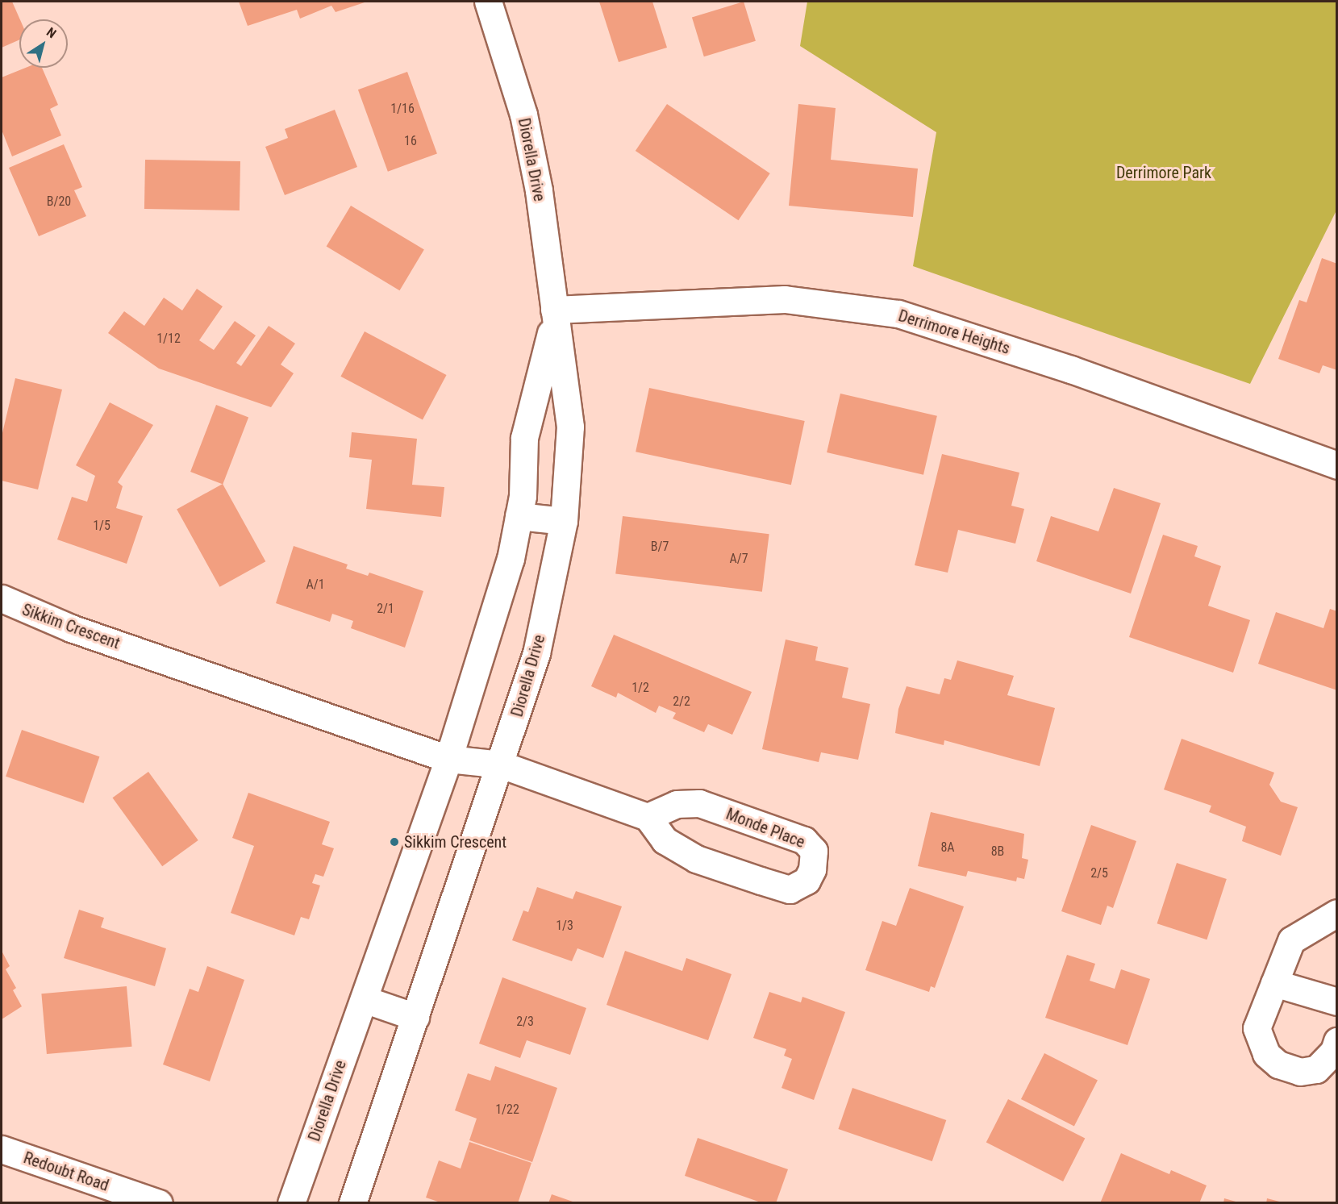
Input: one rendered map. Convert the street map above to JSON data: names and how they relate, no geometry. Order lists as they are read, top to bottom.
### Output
{
  "streets": {
    "street": [
      "Diorella Drive",
      "Derrimore Heights",
      "Sikkim Crescent",
      "Monde Place",
      "Redoubt Road"
    ]
  },
  "crossings": [
    ["Diorella Drive", "Derrimore Heights"],
    ["Diorella Drive", "Sikkim Crescent"]
  ],
  "parks": ["Derrimore Park"],
  "places": ["Sikkim Crescent"],
  "house_numbers": [
    "1/16",
    "16",
    "B/20",
    "1/12",
    "1/5",
    "B/7",
    "A/7",
    "A/1",
    "2/1",
    "1/2",
    "2/2",
    "8A",
    "8B",
    "2/5",
    "1/3",
    "2/3",
    "1/22"
  ],
  "north": "top right"
}
